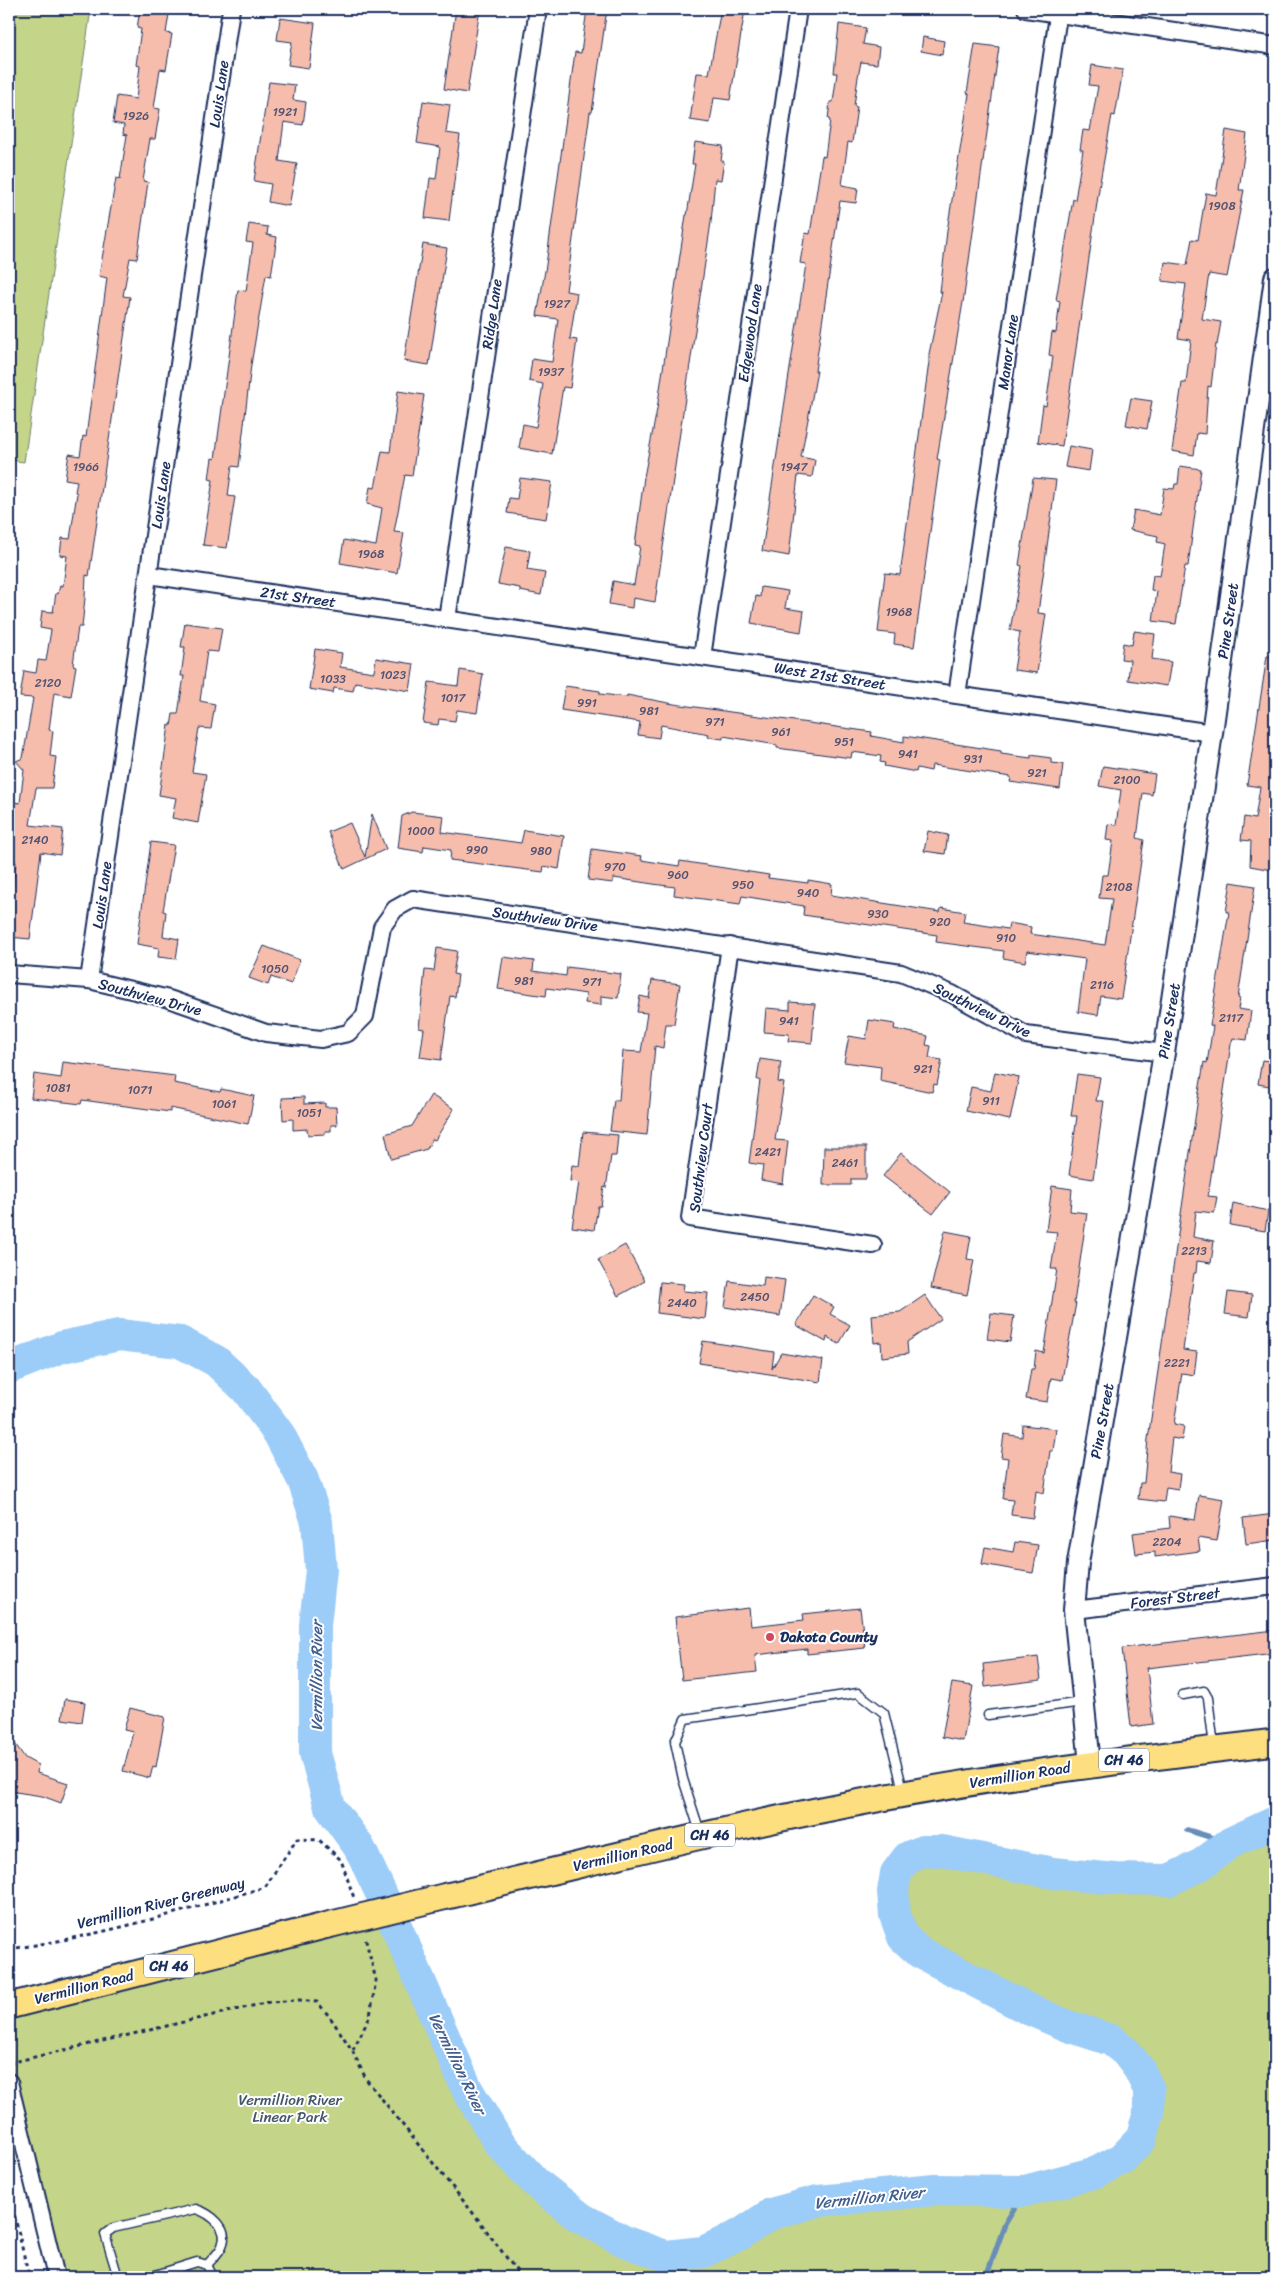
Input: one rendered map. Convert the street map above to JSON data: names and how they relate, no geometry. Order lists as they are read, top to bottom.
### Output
{
  "streets": {
    "main road": ["CH 46", "Vermillion Road"],
    "street": [
      "Louis Lane",
      "Ridge Lane",
      "Edgewood Lane",
      "Manor Lane",
      "21st Street",
      "Pine Street",
      "West 21st Street",
      "Southview Drive",
      "Southview Court",
      "Forest Street"
    ],
    "path": ["Vermillion River Greenway"]
  },
  "crossings": [
    ["Louis Lane", "21st Street"],
    ["Louis Lane", "Southview Drive"],
    ["Ridge Lane", "21st Street"],
    ["Ridge Lane", "West 21st Street"],
    ["Edgewood Lane", "West 21st Street"],
    ["Manor Lane", "West 21st Street"],
    ["21st Street", "West 21st Street"],
    ["Pine Street", "West 21st Street"],
    ["Pine Street", "Southview Drive"],
    ["Pine Street", "Forest Street"],
    ["Pine Street", "Vermillion Road"],
    ["Southview Drive", "Southview Court"]
  ],
  "water": ["Vermillion River"],
  "parks": ["Vermillion River Linear Park"],
  "places": ["Dakota County"],
  "house_numbers": [
    "1921",
    "1926",
    "1908",
    "1927",
    "1937",
    "1966",
    "1947",
    "1968",
    "1968",
    "1023",
    "1033",
    "2120",
    "1017",
    "991",
    "981",
    "971",
    "961",
    "951",
    "941",
    "931",
    "921",
    "2100",
    "1000",
    "2140",
    "990",
    "980",
    "970",
    "960",
    "950",
    "2108",
    "940",
    "930",
    "920",
    "910",
    "1050",
    "981",
    "971",
    "2116",
    "2117",
    "941",
    "921",
    "1081",
    "1071",
    "911",
    "1061",
    "1051",
    "2421",
    "2461",
    "2213",
    "2450",
    "2440",
    "2221",
    "2204"
  ]
}
